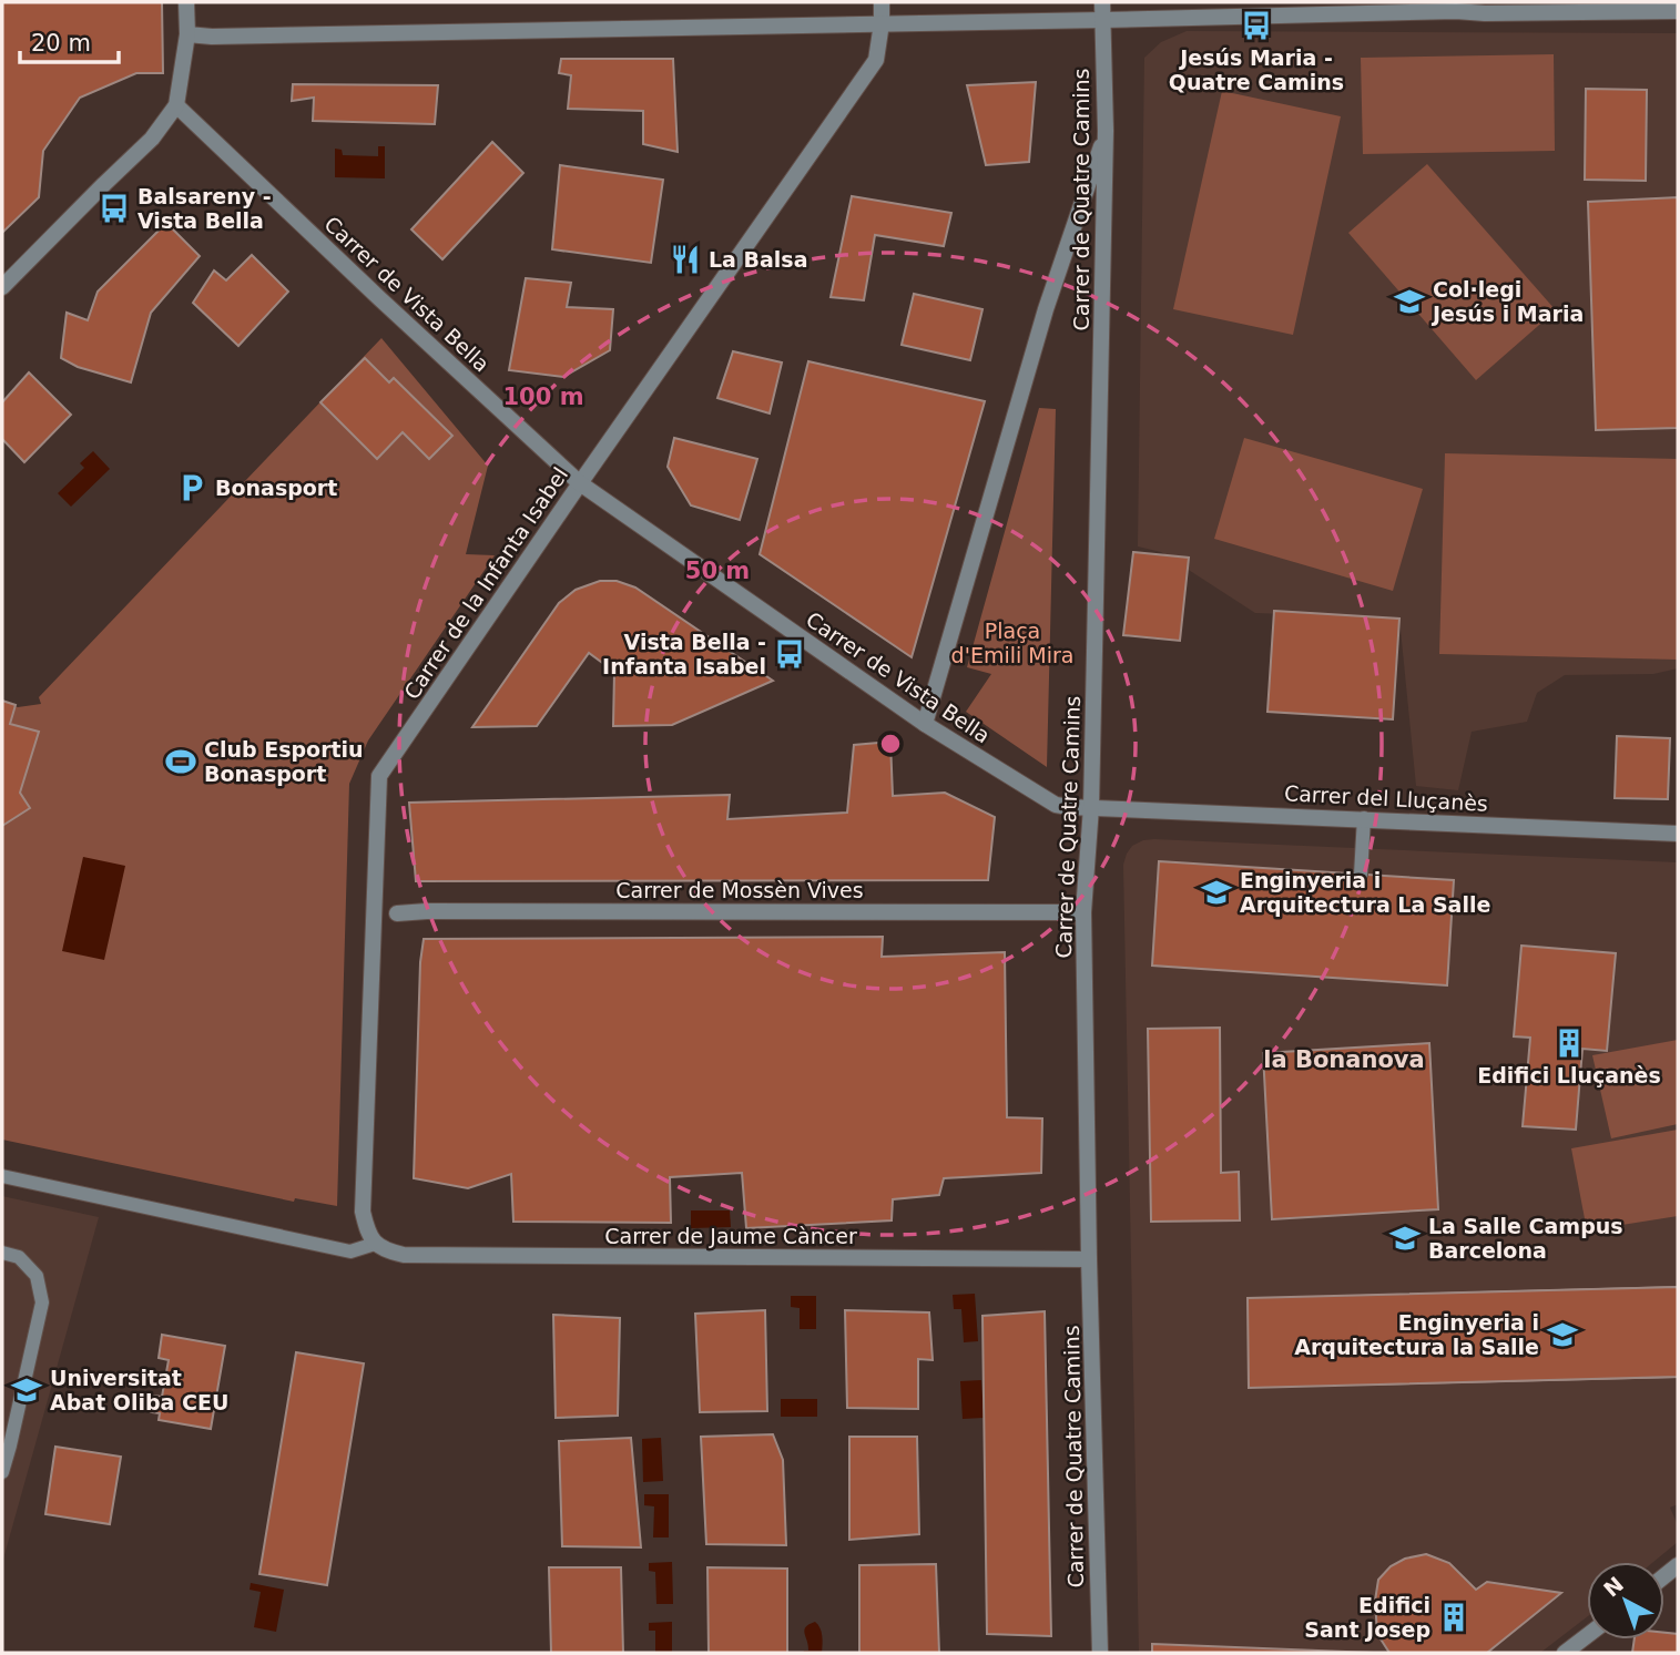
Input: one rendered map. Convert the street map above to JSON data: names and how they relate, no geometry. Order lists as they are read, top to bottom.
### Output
{
  "streets": {
    "street": [
      "Carrer de Quatre Camins",
      "Carrer de Vista Bella",
      "Carrer de la Infanta Isabel",
      "Carrer del Lluçanès",
      "Carrer de Mossèn Vives",
      "Carrer de Jaume Càncer"
    ]
  },
  "crossings": [
    ["Carrer de Quatre Camins", "Carrer de Vista Bella"],
    ["Carrer de Quatre Camins", "Carrer del Lluçanès"],
    ["Carrer de Quatre Camins", "Carrer de Mossèn Vives"],
    ["Carrer de Quatre Camins", "Carrer de Jaume Càncer"],
    ["Carrer de Vista Bella", "Carrer de la Infanta Isabel"],
    ["Carrer de Vista Bella", "Carrer del Lluçanès"],
    ["Carrer de la Infanta Isabel", "Carrer de Jaume Càncer"]
  ],
  "districts": ["la Bonanova"],
  "parks": ["Plaça d'Emili Mira"],
  "places": {
    "bus stop": ["Jesús Maria - Quatre Camins", "Balsareny - Vista Bella", "Vista Bella - Infanta Isabel"],
    "restaurant": ["La Balsa"],
    "school or university": [
      "Col·legi Jesús i Maria",
      "Enginyeria i Arquitectura La Salle",
      "La Salle Campus Barcelona",
      "Enginyeria i Arquitectura la Salle",
      "Universitat Abat Oliba CEU"
    ],
    "parking": ["Bonasport"],
    "sports": ["Club Esportiu Bonasport"],
    "building": ["Edifici Lluçanès", "Edifici Sant Josep"]
  },
  "scale_bar": "20 m",
  "north": "top left",
  "rings": ["100 m", "50 m"]
}
